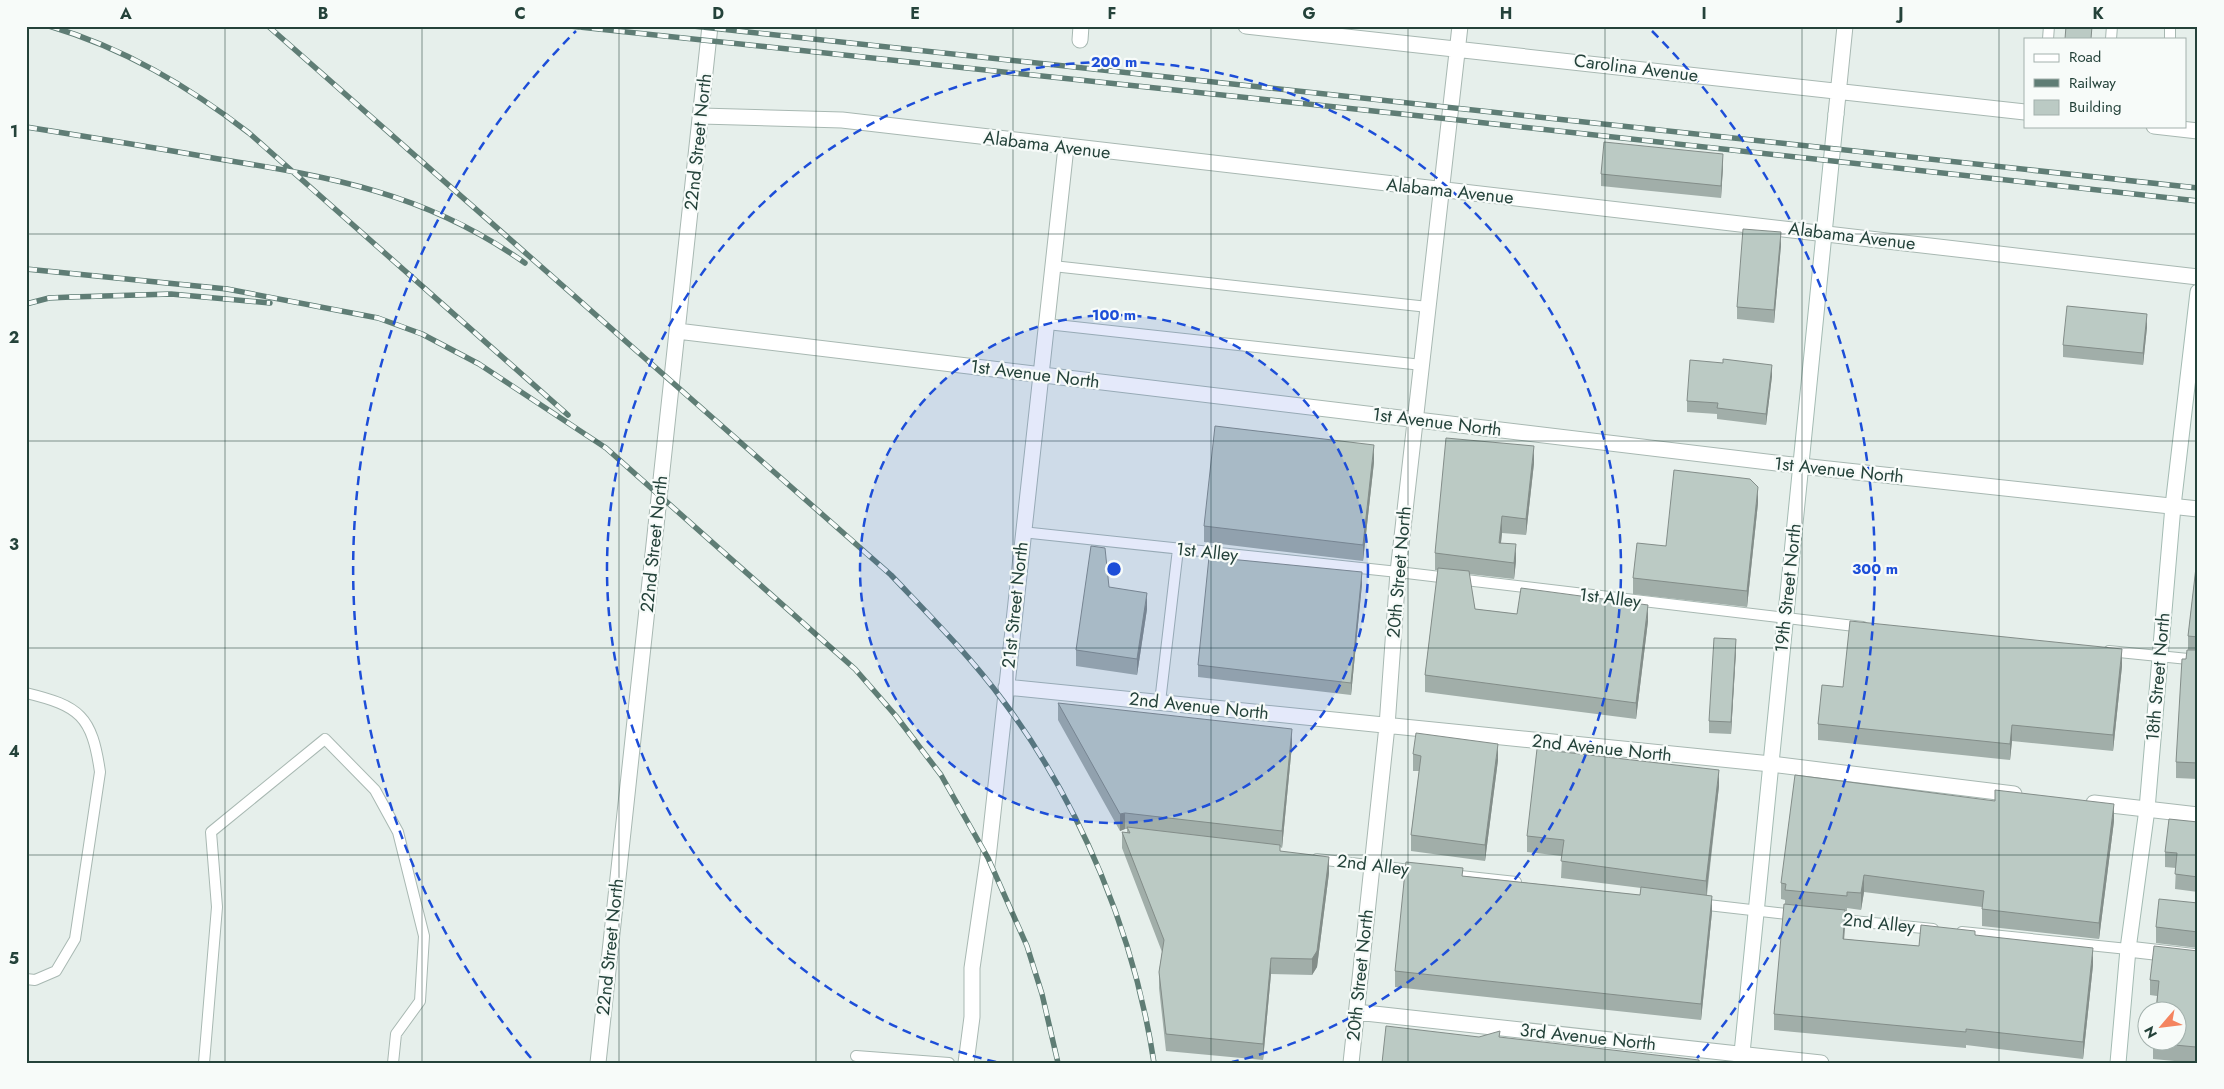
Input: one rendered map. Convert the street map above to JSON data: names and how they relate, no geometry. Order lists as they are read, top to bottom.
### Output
{
  "streets": {
    "street": [
      "Carolina Avenue",
      "22nd Street North",
      "Alabama Avenue",
      "1st Avenue North",
      "20th Street North",
      "19th Street North",
      "21st Street North",
      "18th Street North",
      "2nd Avenue North",
      "3rd Avenue North"
    ],
    "lane": ["1st Alley", "2nd Alley"]
  },
  "crossings": [
    ["Carolina Avenue", "20th Street North"],
    ["Carolina Avenue", "19th Street North"],
    ["22nd Street North", "Alabama Avenue"],
    ["22nd Street North", "1st Avenue North"],
    ["Alabama Avenue", "20th Street North"],
    ["Alabama Avenue", "19th Street North"],
    ["Alabama Avenue", "21st Street North"],
    ["1st Avenue North", "20th Street North"],
    ["1st Avenue North", "19th Street North"],
    ["1st Avenue North", "21st Street North"],
    ["1st Avenue North", "18th Street North"],
    ["1st Alley", "20th Street North"],
    ["1st Alley", "19th Street North"],
    ["1st Alley", "21st Street North"],
    ["20th Street North", "2nd Avenue North"],
    ["20th Street North", "2nd Alley"],
    ["20th Street North", "3rd Avenue North"],
    ["19th Street North", "2nd Avenue North"],
    ["19th Street North", "3rd Avenue North"],
    ["21st Street North", "2nd Avenue North"],
    ["18th Street North", "2nd Alley"]
  ],
  "legend": ["Road", "Railway", "Building"],
  "north": "bottom left",
  "grid": {
    "columns": [
      "A",
      "B",
      "C",
      "D",
      "E",
      "F",
      "G",
      "H",
      "I",
      "J",
      "K"
    ],
    "rows": [
      "1",
      "2",
      "3",
      "4",
      "5"
    ]
  },
  "rings": ["200 m", "100 m", "300 m"]
}
